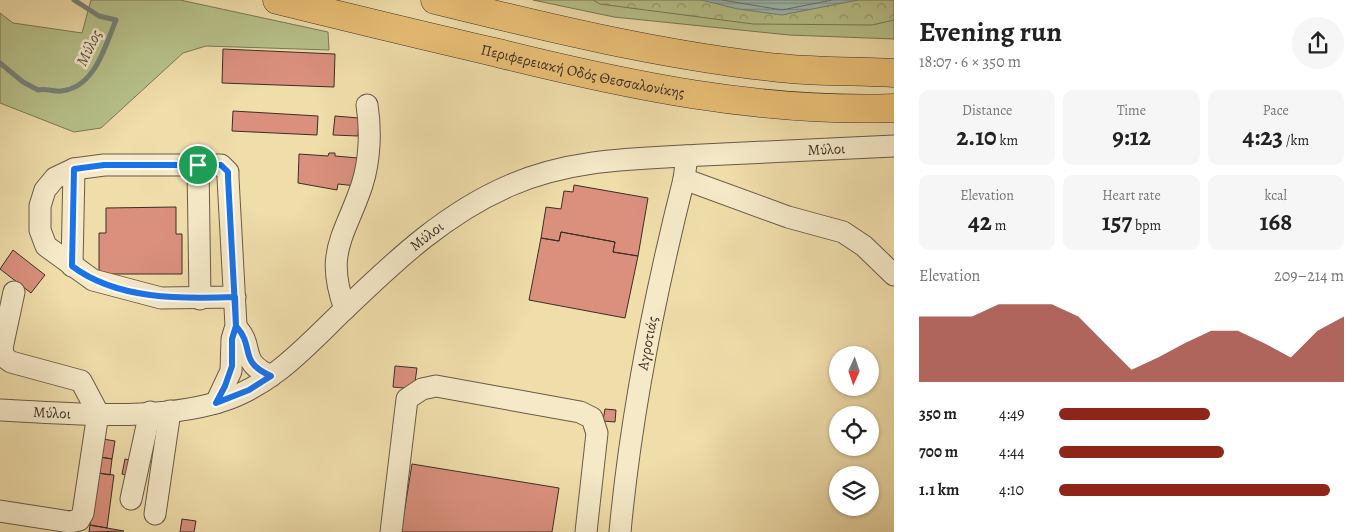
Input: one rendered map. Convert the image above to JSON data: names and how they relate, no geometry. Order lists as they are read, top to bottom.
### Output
{
  "streets": {
    "highway": ["Περιφερειακή Οδός Θεσσαλονίκης"],
    "street": ["Μύλοι", "Αγροτιάς"]
  },
  "crossings": [
    ["Μύλοι", "Αγροτιάς"]
  ],
  "water": ["Μύλος"],
  "north": "bottom",
  "page": {
    "heading": ["Evening run", "18:07 · 6 × 350 m"],
    "stats": [
      ["Distance", "2.10 km"],
      ["Time", "9:12"],
      ["Pace", "4:23 /km"],
      ["Elevation", "42 m"],
      ["Heart rate", "157 bpm"],
      ["kcal", "168"]
    ],
    "chart": ["Elevation", "209–214 m"],
    "list": [
      {
        "name": "350 m",
        "note": "4:49"
      },
      {
        "name": "700 m",
        "note": "4:44"
      },
      {
        "name": "1.1 km",
        "note": "4:10"
      }
    ]
  }
}
